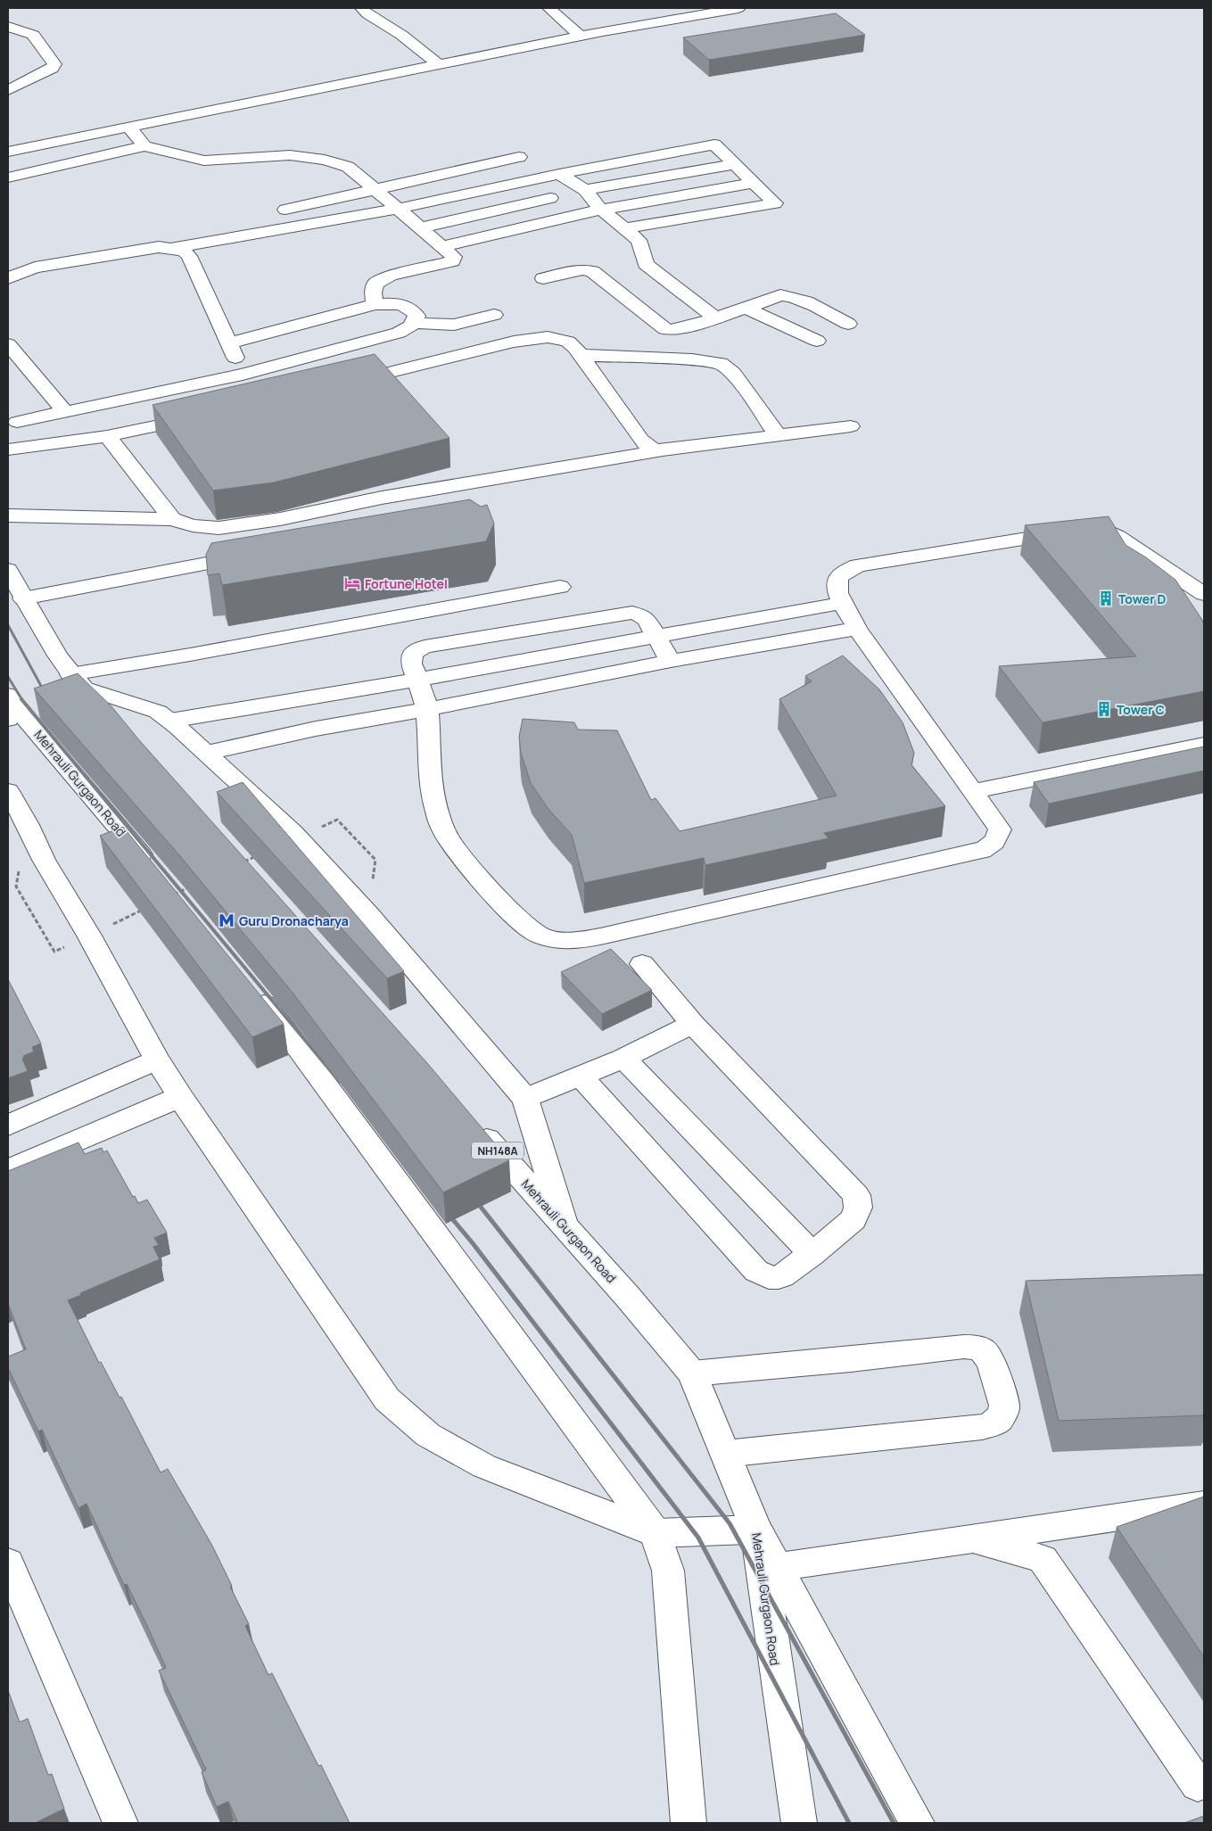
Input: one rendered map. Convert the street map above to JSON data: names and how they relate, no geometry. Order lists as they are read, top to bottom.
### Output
{
  "streets": {
    "main road": ["Mehrauli Gurgaon Road", "NH148A"]
  },
  "places": {
    "hotel": ["Fortune Hotel"],
    "building": ["Tower D", "Tower C"],
    "metro station": ["Guru Dronacharya"]
  }
}
